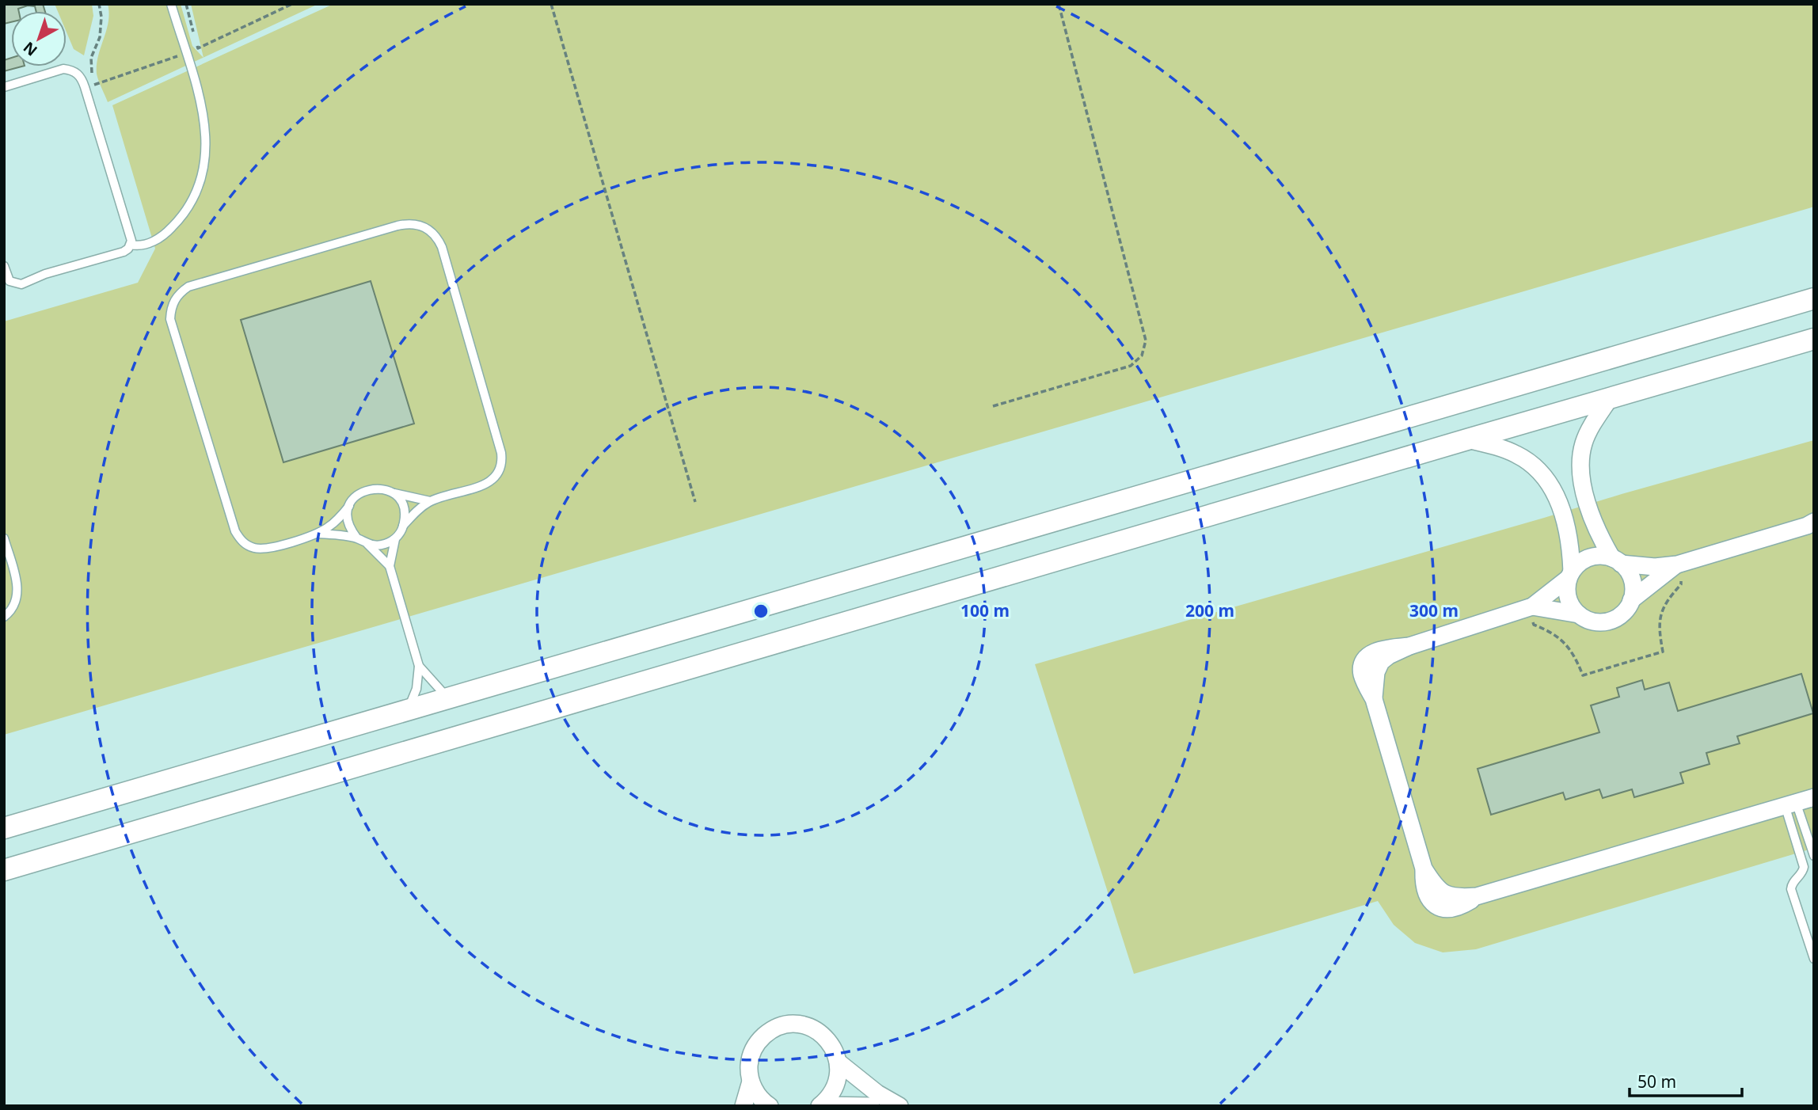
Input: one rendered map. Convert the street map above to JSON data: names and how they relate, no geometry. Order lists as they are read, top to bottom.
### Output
{
  "scale_bar": "50 m",
  "north": "bottom left",
  "rings": ["100 m", "200 m", "300 m"]
}
